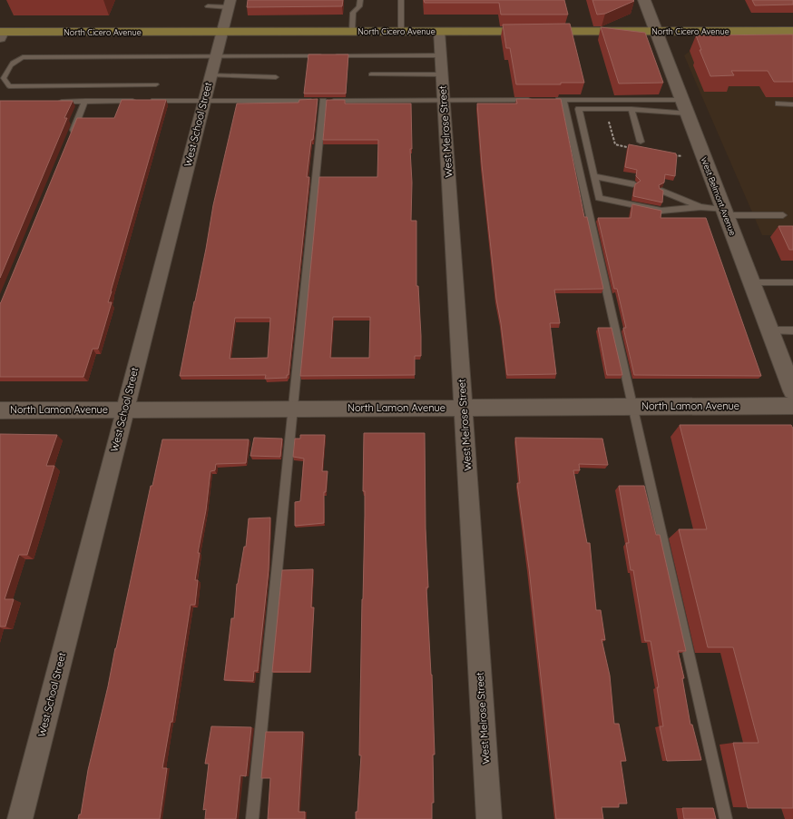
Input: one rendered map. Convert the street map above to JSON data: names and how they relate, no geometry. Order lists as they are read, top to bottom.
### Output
{
  "streets": {
    "main road": ["North Cicero Avenue", "West Belmont Avenue"],
    "street": ["West School Street", "West Melrose Street", "North Lamon Avenue"]
  },
  "crossings": [
    ["North Cicero Avenue", "West School Street"],
    ["North Cicero Avenue", "West Melrose Street"],
    ["North Cicero Avenue", "West Belmont Avenue"],
    ["West School Street", "North Lamon Avenue"],
    ["West Melrose Street", "North Lamon Avenue"]
  ]
}
